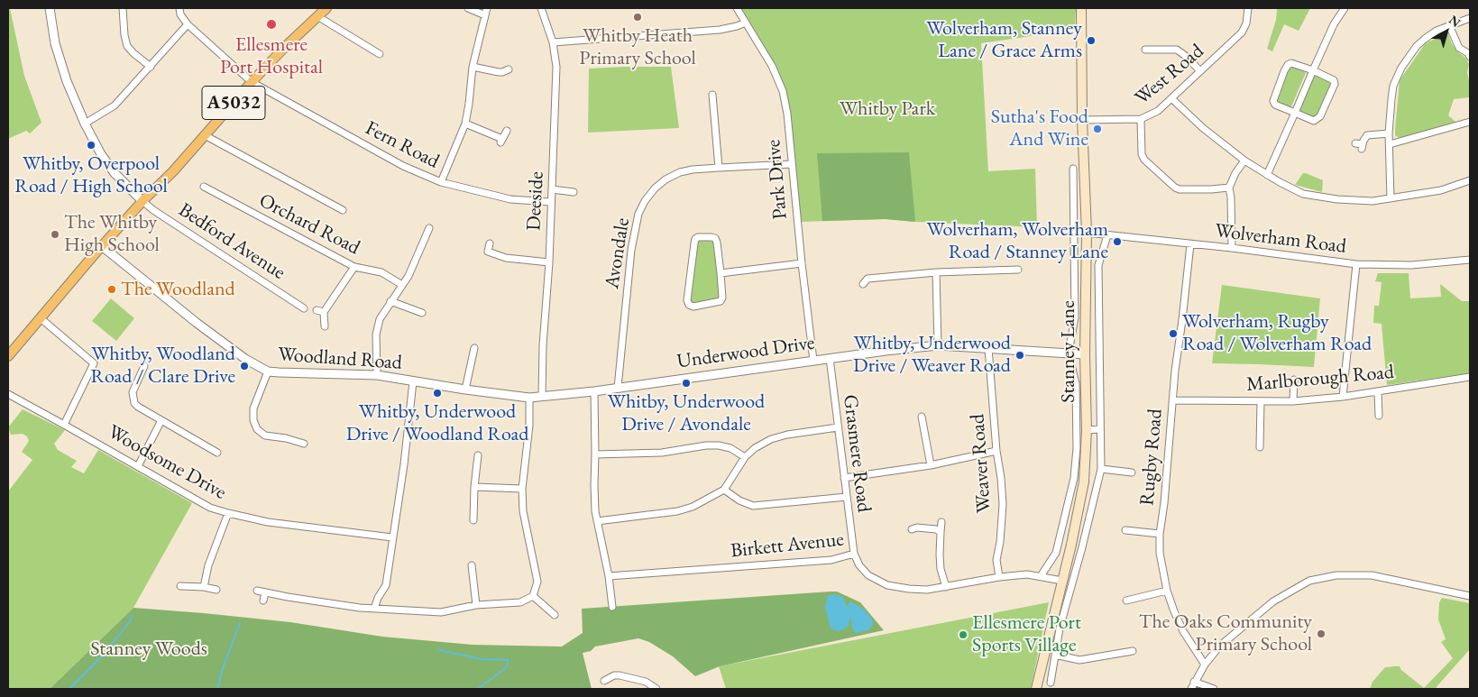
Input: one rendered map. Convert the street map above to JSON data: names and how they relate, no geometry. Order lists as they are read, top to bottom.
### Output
{
  "streets": {
    "main road": ["A5032", "Stanney Lane"],
    "street": [
      "West Road",
      "Fern Road",
      "Park Drive",
      "Deeside",
      "Orchard Road",
      "Wolverham Road",
      "Bedford Avenue",
      "Avondale",
      "Underwood Drive",
      "Woodland Road",
      "Marlborough Road",
      "Grasmere Road",
      "Rugby Road",
      "Woodsome Drive",
      "Weaver Road",
      "Birkett Avenue"
    ]
  },
  "crossings": [
    ["West Road", "Stanney Lane"],
    ["A5032", "Fern Road"],
    ["A5032", "Bedford Avenue"],
    ["A5032", "Woodland Road"],
    ["Fern Road", "Deeside"],
    ["Park Drive", "Avondale"],
    ["Park Drive", "Underwood Drive"],
    ["Deeside", "Underwood Drive"],
    ["Wolverham Road", "Stanney Lane"],
    ["Wolverham Road", "Rugby Road"],
    ["Avondale", "Underwood Drive"],
    ["Stanney Lane", "Underwood Drive"],
    ["Stanney Lane", "Birkett Avenue"],
    ["Underwood Drive", "Woodland Road"],
    ["Underwood Drive", "Grasmere Road"],
    ["Underwood Drive", "Weaver Road"],
    ["Woodland Road", "Woodsome Drive"],
    ["Marlborough Road", "Rugby Road"],
    ["Grasmere Road", "Birkett Avenue"],
    ["Weaver Road", "Birkett Avenue"]
  ],
  "parks": ["Whitby Park", "Stanney Woods"],
  "places": [
    "Whitby Heath Primary School",
    "Ellesmere Port Hospital",
    "Wolverham, Stanney Lane / Grace Arms",
    "Sutha's Food And Wine",
    "Whitby, Overpool Road / High School",
    "The Whitby High School",
    "Wolverham, Wolverham Road / Stanney Lane",
    "The Woodland",
    "Wolverham, Rugby Road / Wolverham Road",
    "Whitby, Underwood Drive / Weaver Road",
    "Whitby, Woodland Road / Clare Drive",
    "Whitby, Underwood Drive / Avondale",
    "Whitby, Underwood Drive / Woodland Road",
    "The Oaks Community Primary School",
    "Ellesmere Port Sports Village"
  ],
  "north": "top right"
}
